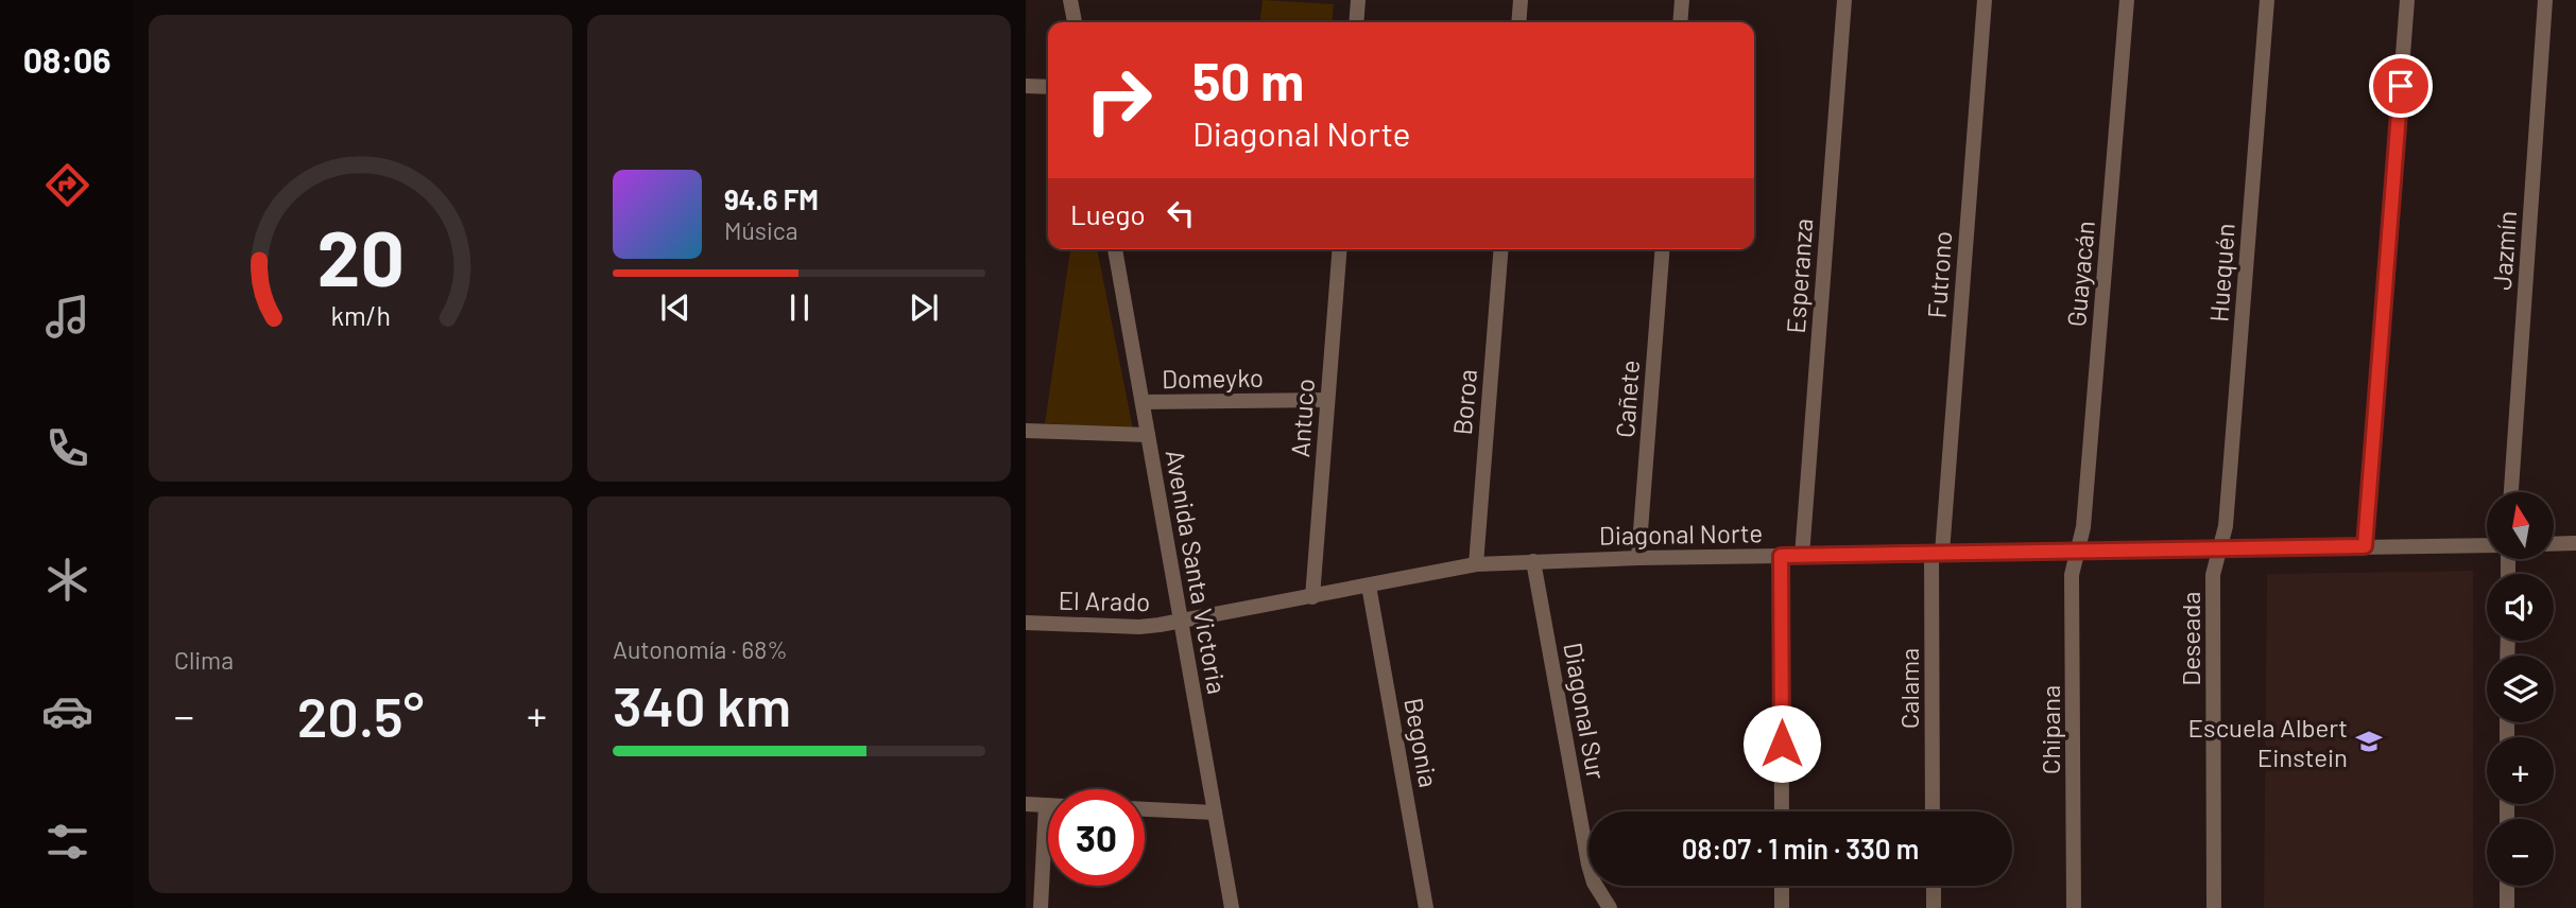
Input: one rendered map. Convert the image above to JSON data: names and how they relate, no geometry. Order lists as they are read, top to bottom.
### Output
{
  "streets": {
    "street": [
      "Jazmín",
      "Huequén",
      "Guayacán",
      "Futrono",
      "Esperanza",
      "Domeyko",
      "Cañete",
      "Boroa",
      "Antuco",
      "Diagonal Norte",
      "Avenida Santa Victoria",
      "El Arado",
      "Deseada",
      "Calama",
      "Diagonal Sur",
      "Chipana",
      "Begonia"
    ]
  },
  "crossings": [
    ["Huequén", "Diagonal Norte"],
    ["Huequén", "Deseada"],
    ["Guayacán", "Diagonal Norte"],
    ["Guayacán", "Chipana"],
    ["Futrono", "Diagonal Norte"],
    ["Futrono", "Calama"],
    ["Esperanza", "Diagonal Norte"],
    ["Domeyko", "Antuco"],
    ["Domeyko", "Avenida Santa Victoria"],
    ["Cañete", "Diagonal Norte"],
    ["Boroa", "Diagonal Norte"],
    ["Antuco", "Diagonal Norte"],
    ["Diagonal Norte", "Avenida Santa Victoria"],
    ["Diagonal Norte", "El Arado"],
    ["Diagonal Norte", "Deseada"],
    ["Diagonal Norte", "Calama"],
    ["Diagonal Norte", "Diagonal Sur"],
    ["Diagonal Norte", "Chipana"],
    ["Diagonal Norte", "Begonia"],
    ["Avenida Santa Victoria", "El Arado"]
  ],
  "places": {
    "school or university": ["Escuela Albert Einstein"]
  },
  "north": "top",
  "page": {
    "tabs": "08:06",
    "turn": ["50 m", "Diagonal Norte"],
    "song": ["94.6 FM", "Música"],
    "then": "Luego",
    "map_buttons": ["+", "−"],
    "tile": [
      "Clima",
      ["Autonomía · 68%", "340 km"]
    ],
    "heat": ["−", "20.5°", "+"],
    "limit": "30",
    "trip": "08:07 · 1 min · 330 m",
    "gauge": ["20", "km/h"]
  }
}
